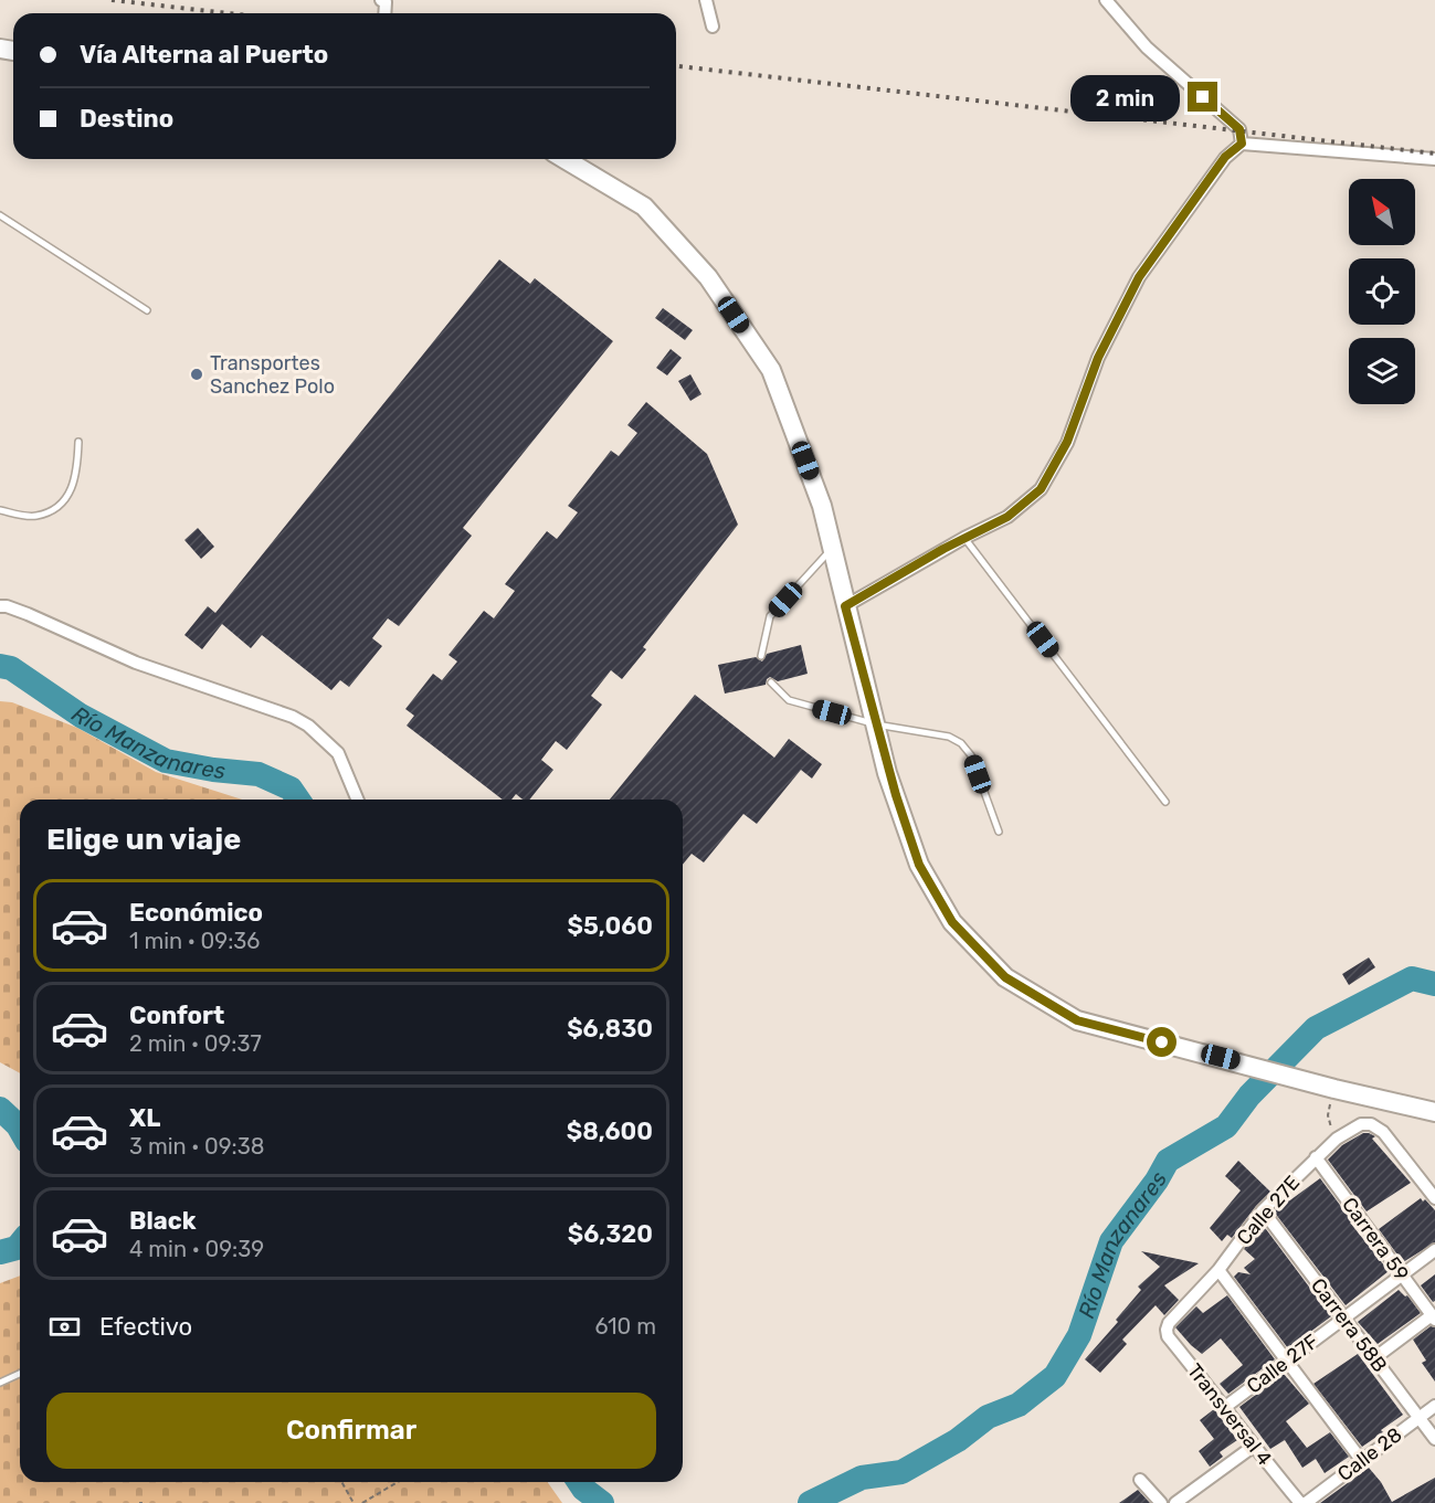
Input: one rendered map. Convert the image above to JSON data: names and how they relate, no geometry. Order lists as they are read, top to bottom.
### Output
{
  "streets": {
    "street": [
      "Calle 27E",
      "Carrera 59",
      "Carrera 58B",
      "Calle 27F",
      "Transversal 4",
      "Calle 28"
    ]
  },
  "crossings": [
    ["Calle 27E", "Carrera 59"],
    ["Calle 27E", "Carrera 58B"],
    ["Calle 27E", "Transversal 4"],
    ["Carrera 59", "Calle 27F"],
    ["Carrera 58B", "Calle 27F"],
    ["Carrera 58B", "Calle 28"],
    ["Calle 27F", "Transversal 4"]
  ],
  "water": ["Río Manzanares"],
  "places": ["Transportes Sanchez Polo"],
  "north": "top left",
  "page": {
    "banner": ["Vía Alterna al Puerto", "Destino"],
    "bubble": "2 min",
    "heading": "Elige un viaje",
    "list": [
      {
        "name": "Económico",
        "note": "1 min · 09:36",
        "value": "$5,060"
      },
      {
        "name": "Confort",
        "note": "2 min · 09:37",
        "value": "$6,830"
      },
      {
        "name": "XL",
        "note": "3 min · 09:38",
        "value": "$8,600"
      },
      {
        "name": "Black",
        "note": "4 min · 09:39",
        "value": "$6,320"
      }
    ],
    "pay": ["Efectivo", "610 m"],
    "buttons": "Confirmar"
  }
}
